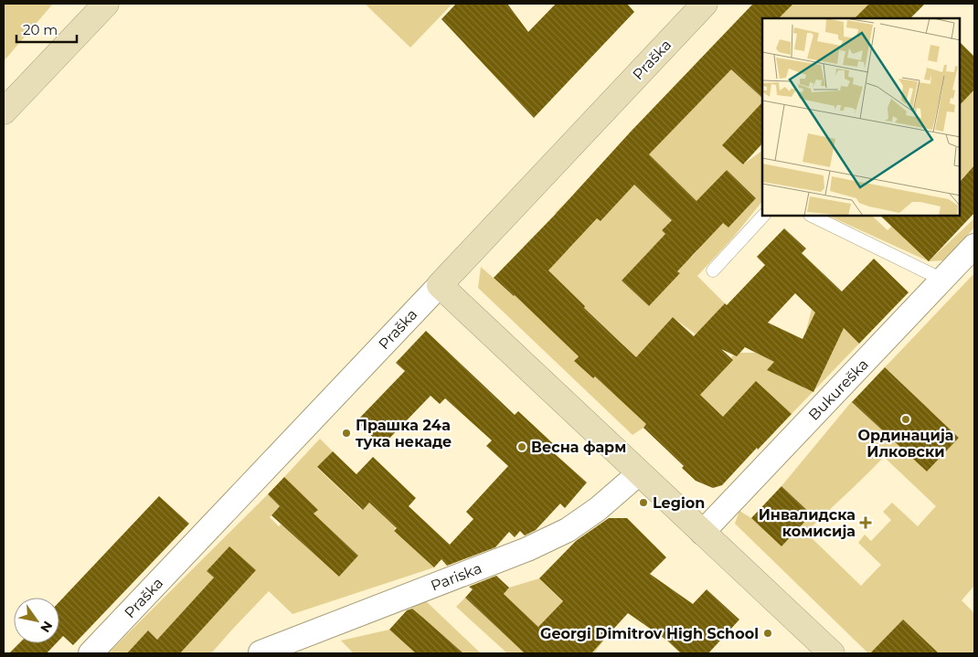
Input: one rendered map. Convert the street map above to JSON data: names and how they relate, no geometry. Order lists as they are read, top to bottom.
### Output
{
  "streets": {
    "street": ["Praška", "Bukureška", "Pariska"]
  },
  "places": {
    "other": [
      "Ординација Илковски",
      "Прашка 24а тука некаде",
      "Весна фарм",
      "Legion",
      "Georgi Dimitrov High School"
    ],
    "health": ["Инвалидска комисија"]
  },
  "scale_bar": "20 m",
  "north": "bottom right"
}
